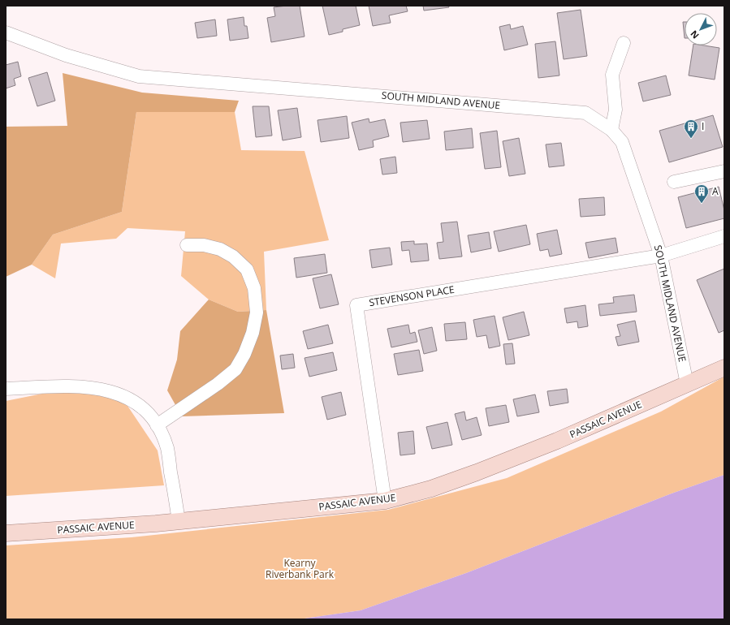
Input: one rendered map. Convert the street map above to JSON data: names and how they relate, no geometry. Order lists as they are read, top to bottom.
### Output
{
  "streets": {
    "main road": ["PASSAIC AVENUE"],
    "street": ["SOUTH MIDLAND AVENUE", "STEVENSON PLACE"]
  },
  "crossings": [
    ["SOUTH MIDLAND AVENUE", "STEVENSON PLACE"],
    ["SOUTH MIDLAND AVENUE", "PASSAIC AVENUE"],
    ["STEVENSON PLACE", "PASSAIC AVENUE"]
  ],
  "parks": ["Kearny Riverbank Park"],
  "places": {
    "building": ["I", "A"]
  },
  "north": "bottom left"
}
